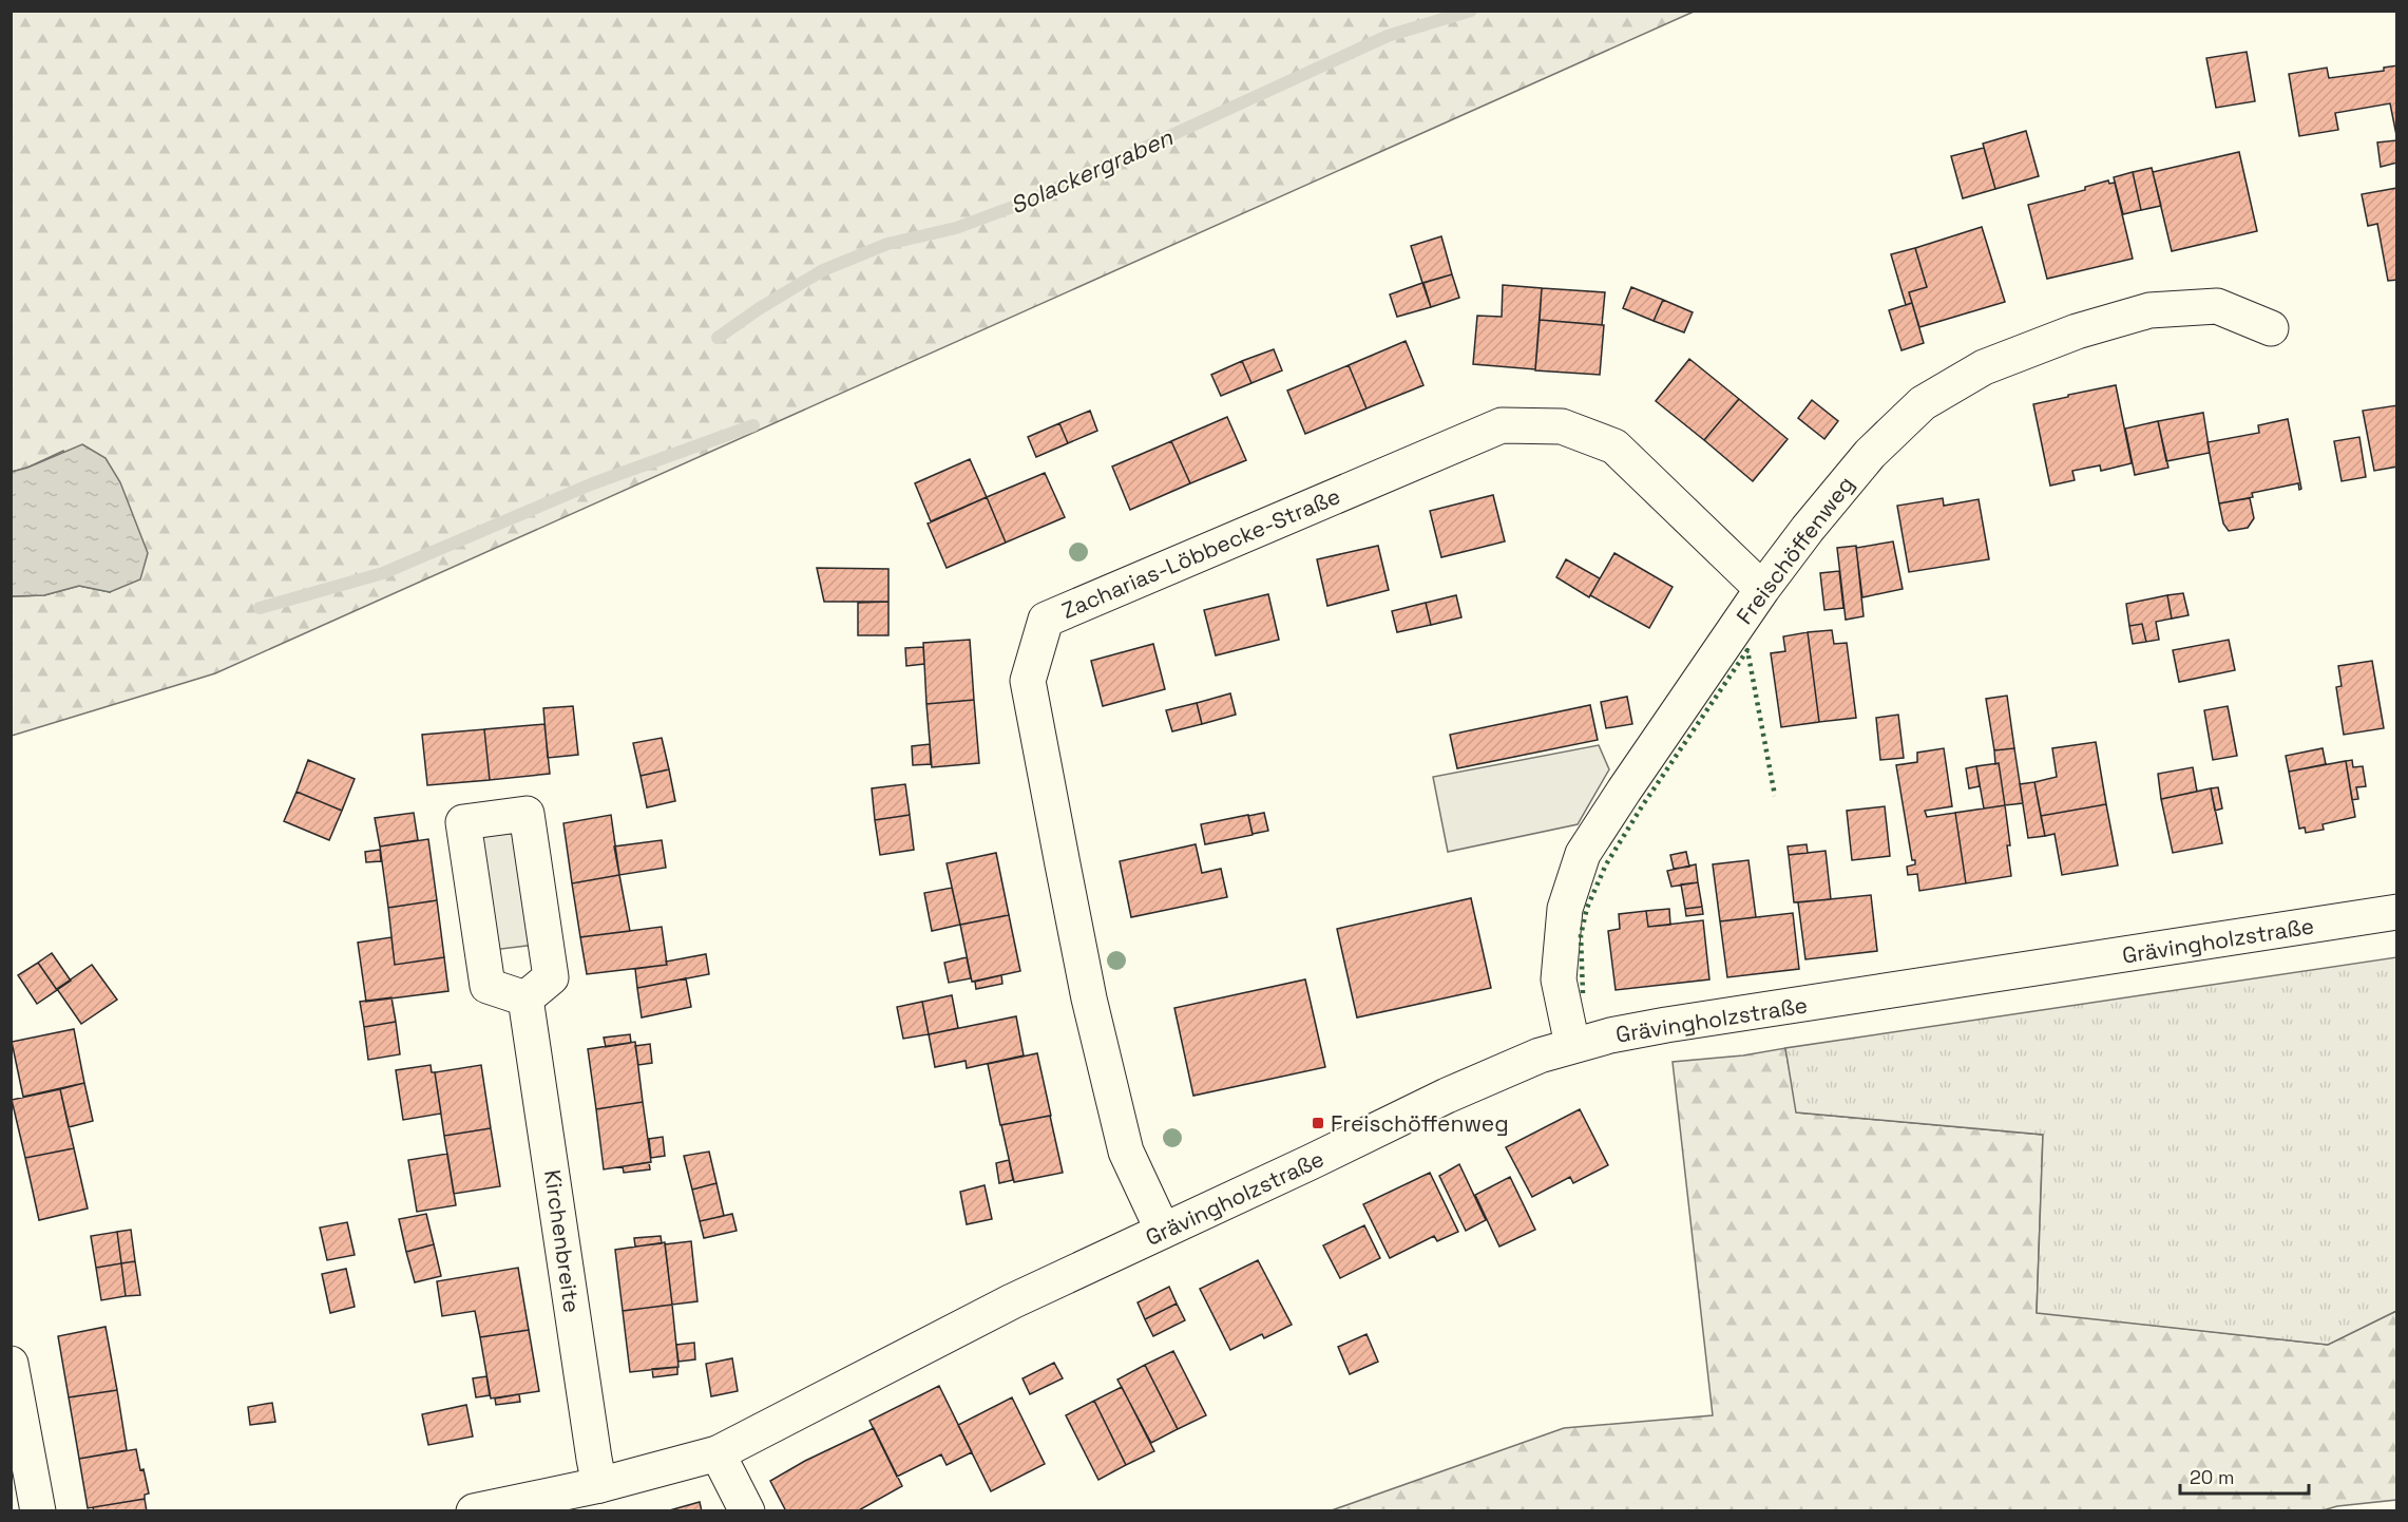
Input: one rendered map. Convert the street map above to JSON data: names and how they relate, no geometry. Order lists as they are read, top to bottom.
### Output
{
  "streets": {
    "street": [
      "Freischöffenweg",
      "Zacharias-Löbbecke-Straße",
      "Grävingholzstraße",
      "Kirchenbreite"
    ]
  },
  "crossings": [
    ["Freischöffenweg", "Zacharias-Löbbecke-Straße"],
    ["Freischöffenweg", "Grävingholzstraße"],
    ["Zacharias-Löbbecke-Straße", "Grävingholzstraße"],
    ["Grävingholzstraße", "Kirchenbreite"]
  ],
  "water": ["Solackergraben"],
  "places": {
    "transit": ["Freischöffenweg"]
  },
  "scale_bar": "20 m"
}
